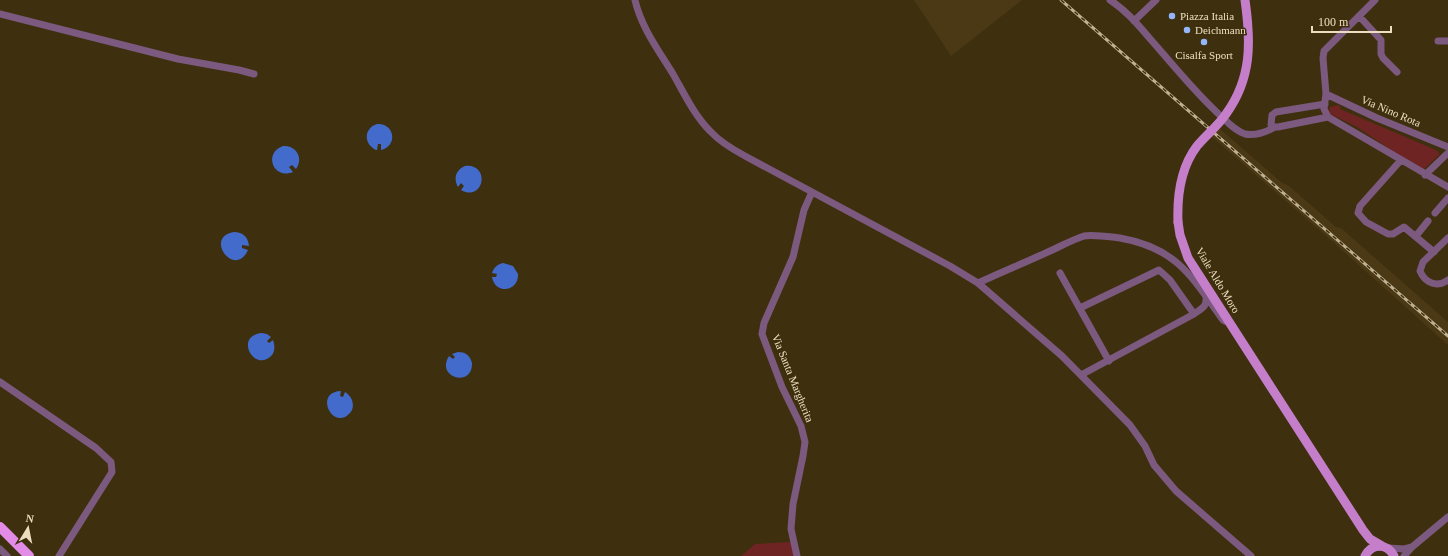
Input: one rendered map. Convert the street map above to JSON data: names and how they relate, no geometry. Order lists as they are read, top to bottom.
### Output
{
  "streets": {
    "main road": ["Viale Aldo Moro"],
    "street": ["Via Nino Rota", "Via Santa Margherita"]
  },
  "places": ["Piazza Italia", "Deichmann", "Cisalfa Sport"],
  "scale_bar": "100 m",
  "north": "top"
}
